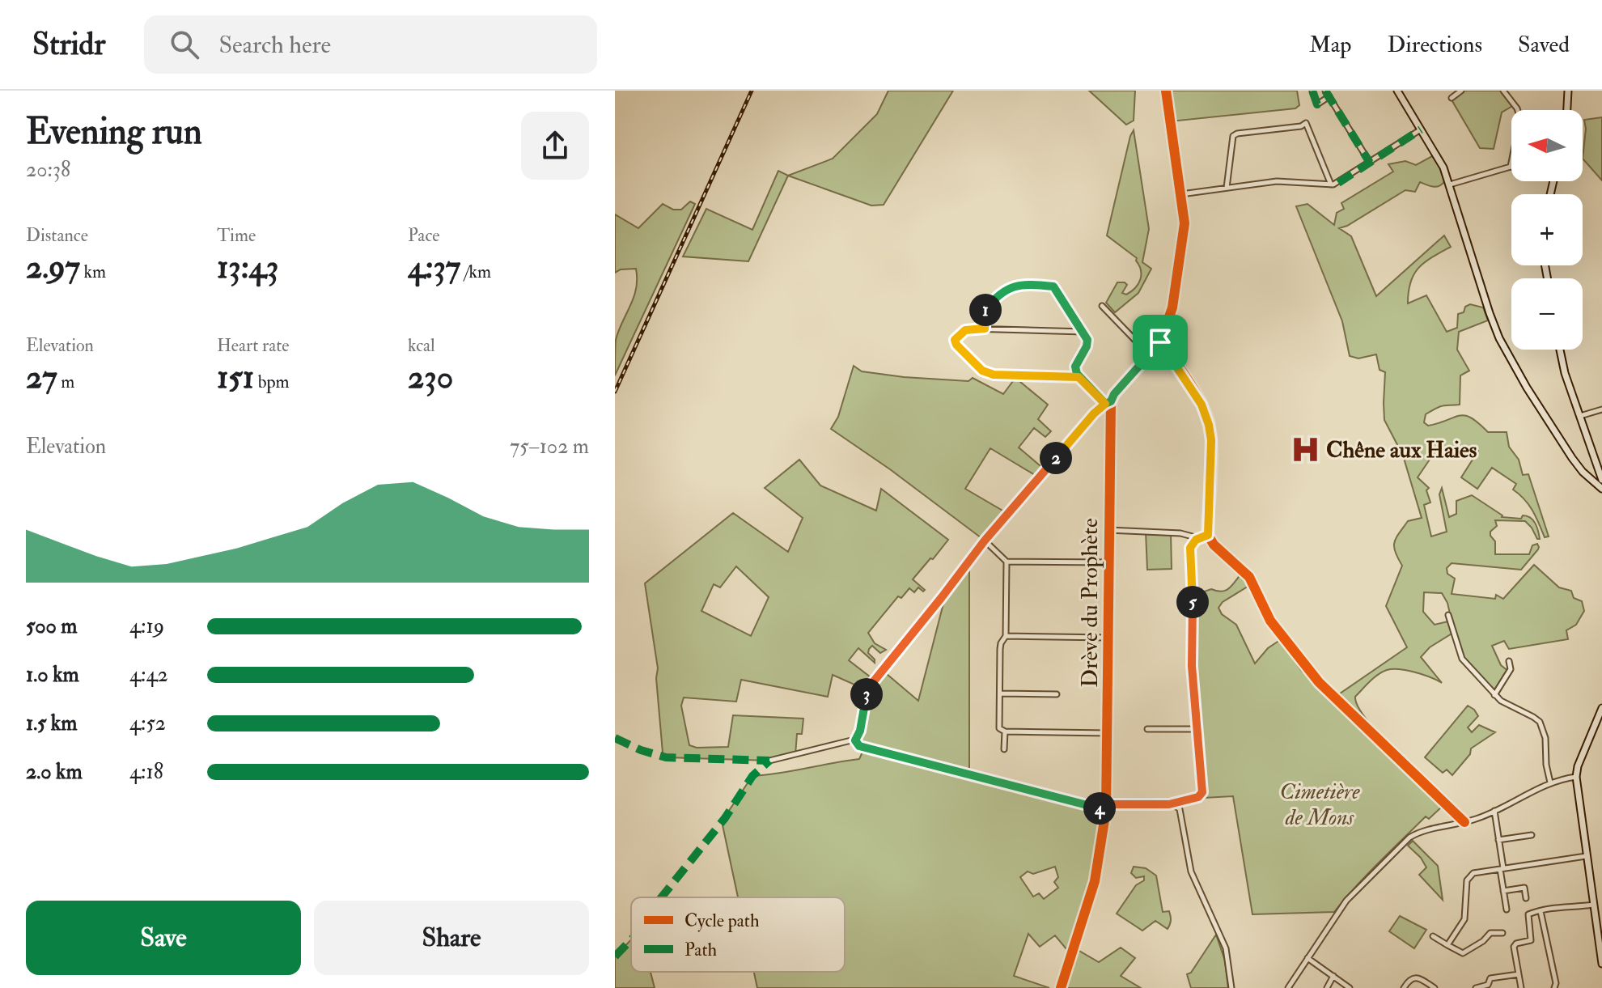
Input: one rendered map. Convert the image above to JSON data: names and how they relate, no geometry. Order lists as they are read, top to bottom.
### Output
{
  "streets": {
    "street": ["Drève du Prophète"]
  },
  "parks": ["Cimetière de Mons"],
  "places": {
    "hospital": ["Chêne aux Haies"]
  },
  "legend": ["Cycle path", "Path"],
  "north": "left",
  "page": {
    "header": "Stridr",
    "search": "Search here",
    "nav": ["Map", "Directions", "Saved"],
    "heading": ["Evening run", "20:38"],
    "map_buttons": ["+", "−"],
    "stats": [
      ["Distance", "2.97 km"],
      ["Time", "13:43"],
      ["Pace", "4:37 /km"],
      ["Elevation", "27 m"],
      ["Heart rate", "151 bpm"],
      ["kcal", "230"]
    ],
    "pins": [
      "1",
      "2",
      "5",
      "3",
      "4"
    ],
    "chart": ["Elevation", "75–102 m"],
    "list": [
      {
        "name": "500 m",
        "note": "4:19"
      },
      {
        "name": "1.0 km",
        "note": "4:42"
      },
      {
        "name": "1.5 km",
        "note": "4:52"
      },
      {
        "name": "2.0 km",
        "note": "4:18"
      }
    ],
    "buttons": ["Save", "Share"]
  }
}
